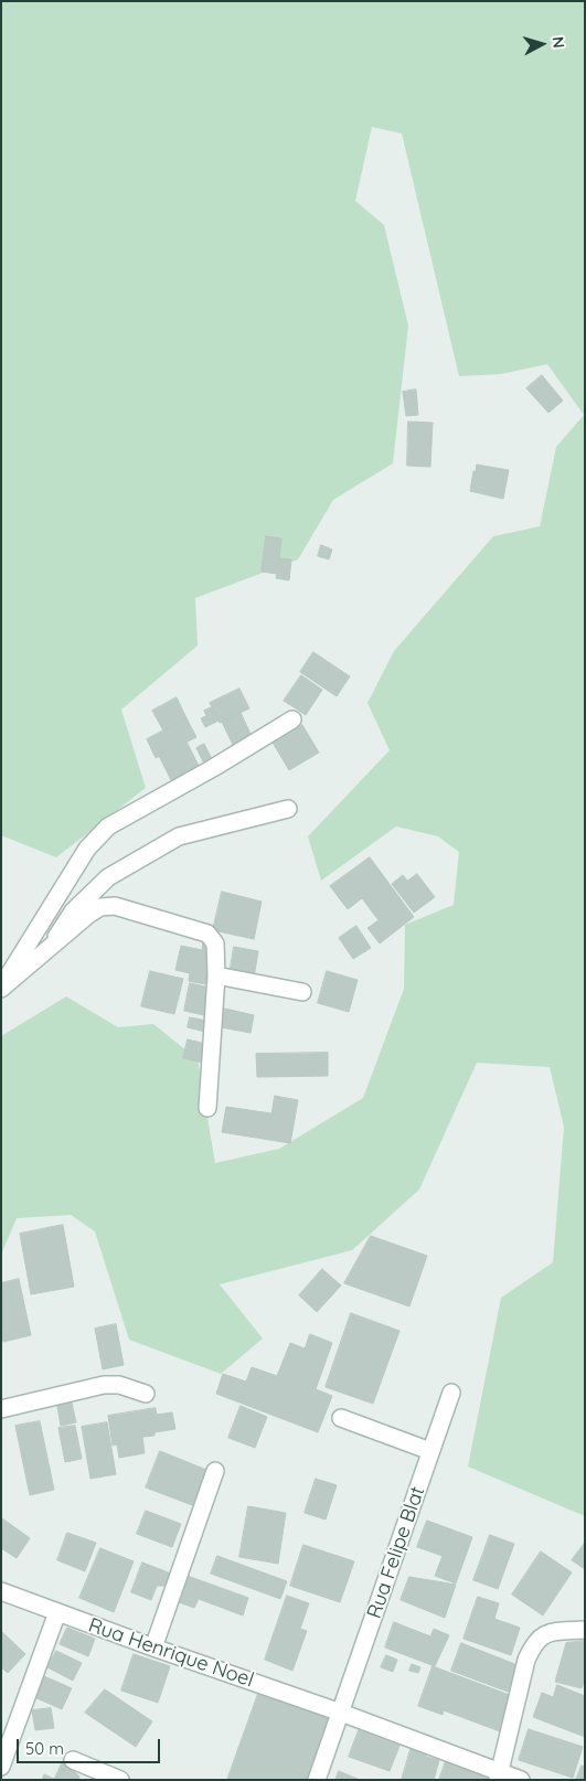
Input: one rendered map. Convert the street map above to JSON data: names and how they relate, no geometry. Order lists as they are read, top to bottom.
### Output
{
  "streets": {
    "street": ["Rua Felipe Blat", "Rua Henrique Noel"]
  },
  "crossings": [
    ["Rua Felipe Blat", "Rua Henrique Noel"]
  ],
  "scale_bar": "50 m",
  "north": "right"
}
